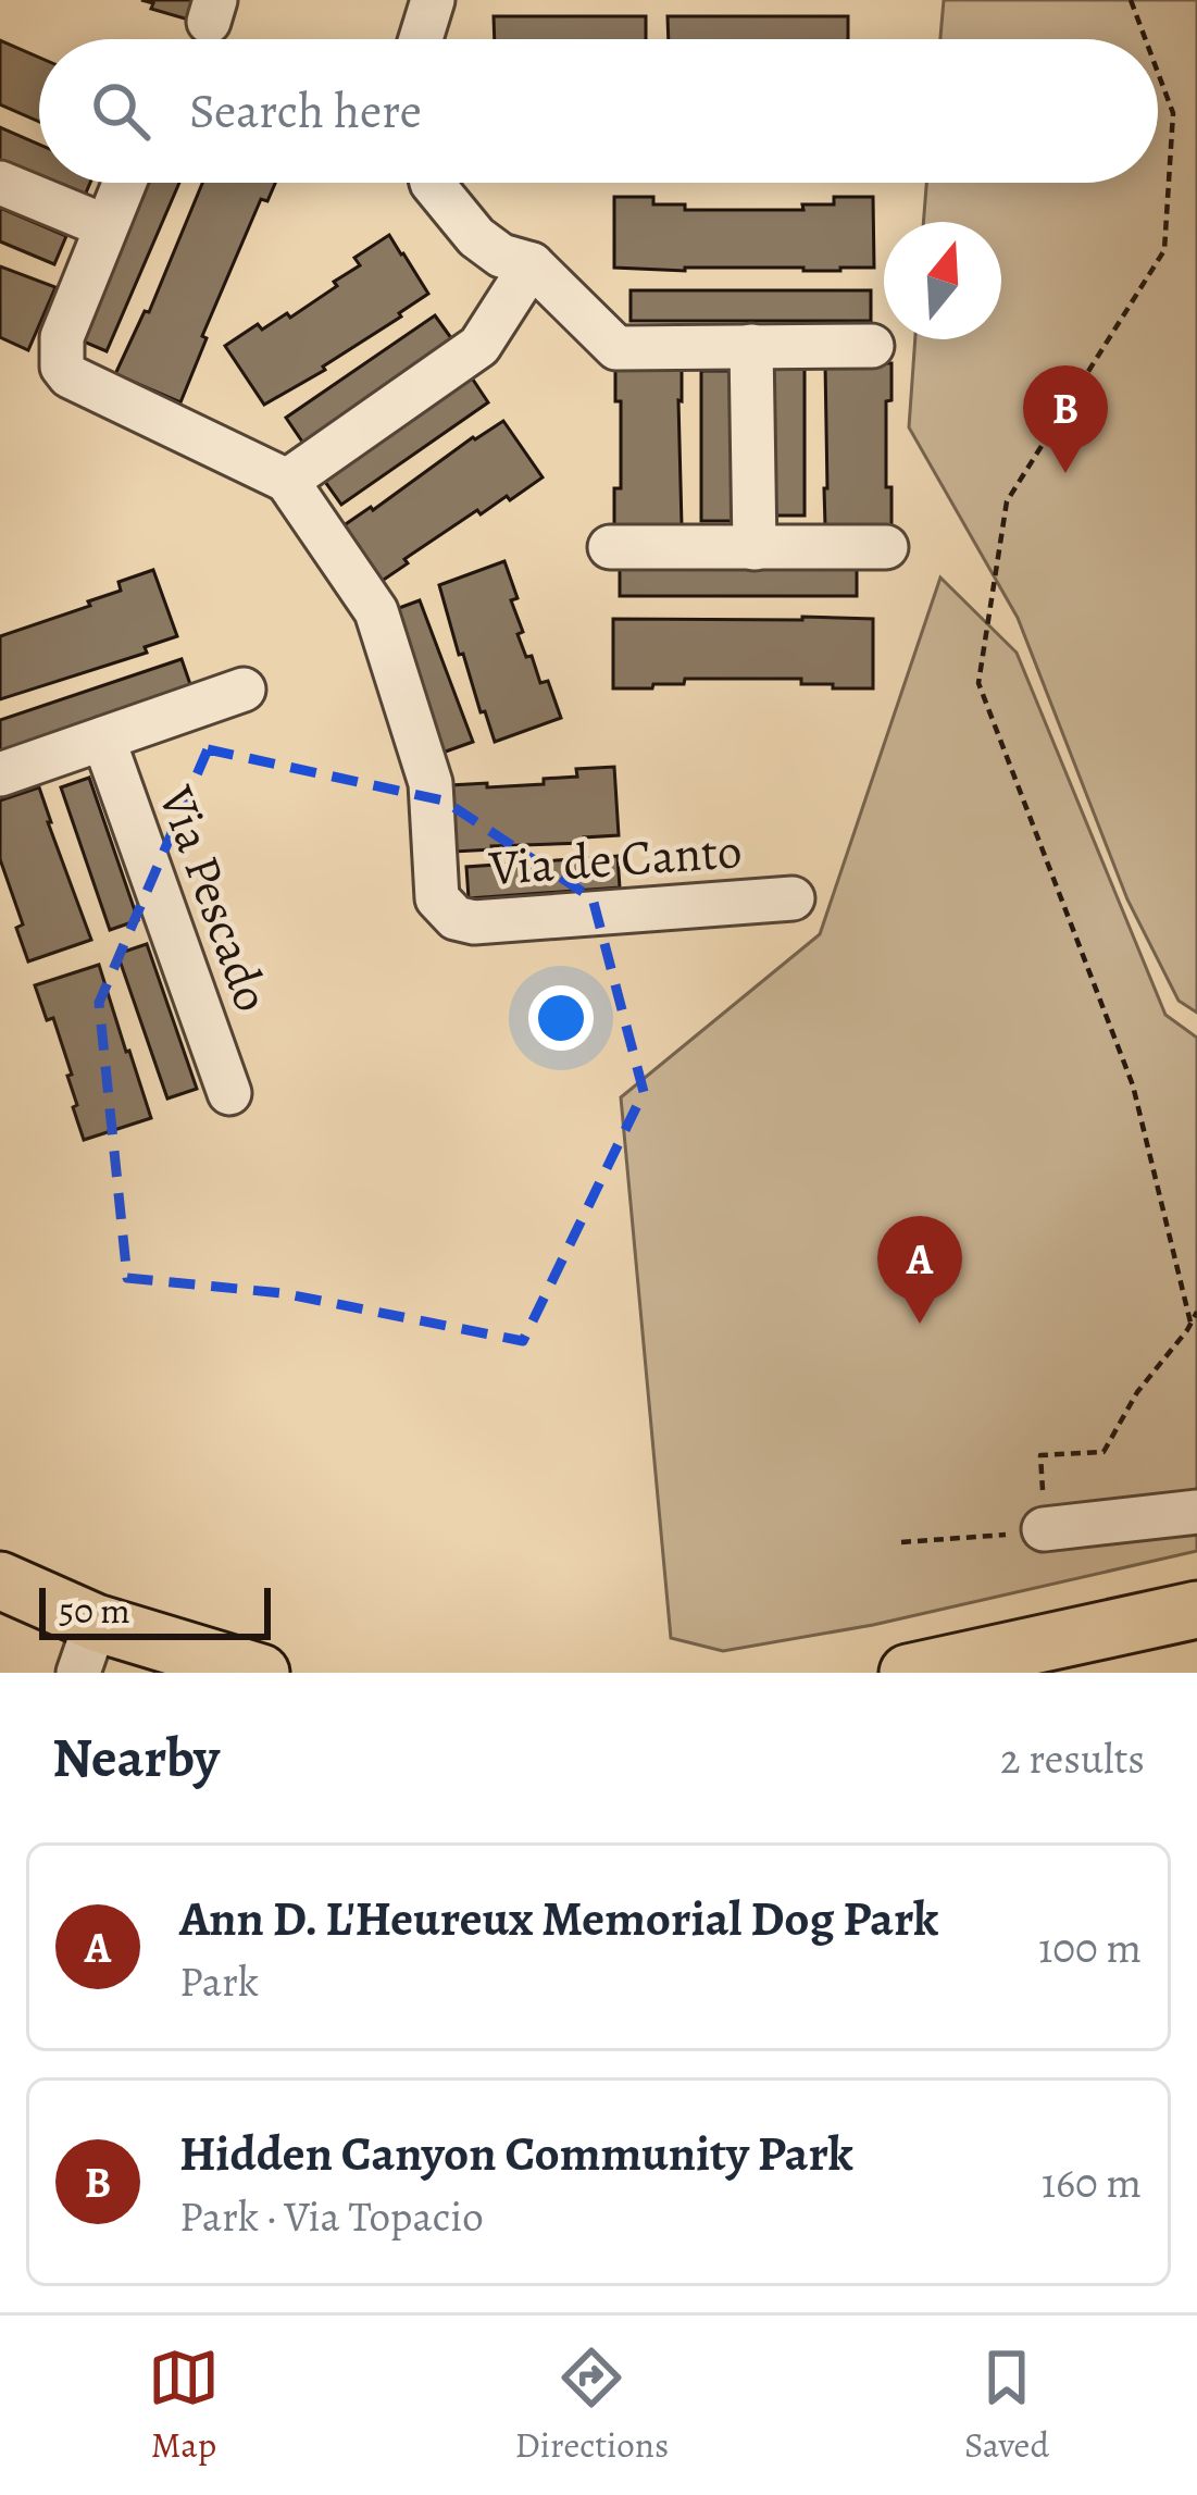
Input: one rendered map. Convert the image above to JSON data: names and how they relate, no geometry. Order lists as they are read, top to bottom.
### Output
{
  "streets": {
    "street": ["Via de Canto", "Via Pescado"]
  },
  "scale_bar": "50 m",
  "north": "top",
  "page": {
    "search": "Search here",
    "pins": ["B", "A"],
    "scale": "50 m",
    "heading": ["Nearby", "2 results"],
    "list": [
      {
        "mark": "A",
        "name": "Ann D. L'Heureux Memorial Dog Park",
        "note": "Park",
        "value": "100 m"
      },
      {
        "mark": "B",
        "name": "Hidden Canyon Community Park",
        "note": "Park · Via Topacio",
        "value": "160 m"
      }
    ],
    "nav": ["Map", "Directions", "Saved"]
  }
}
